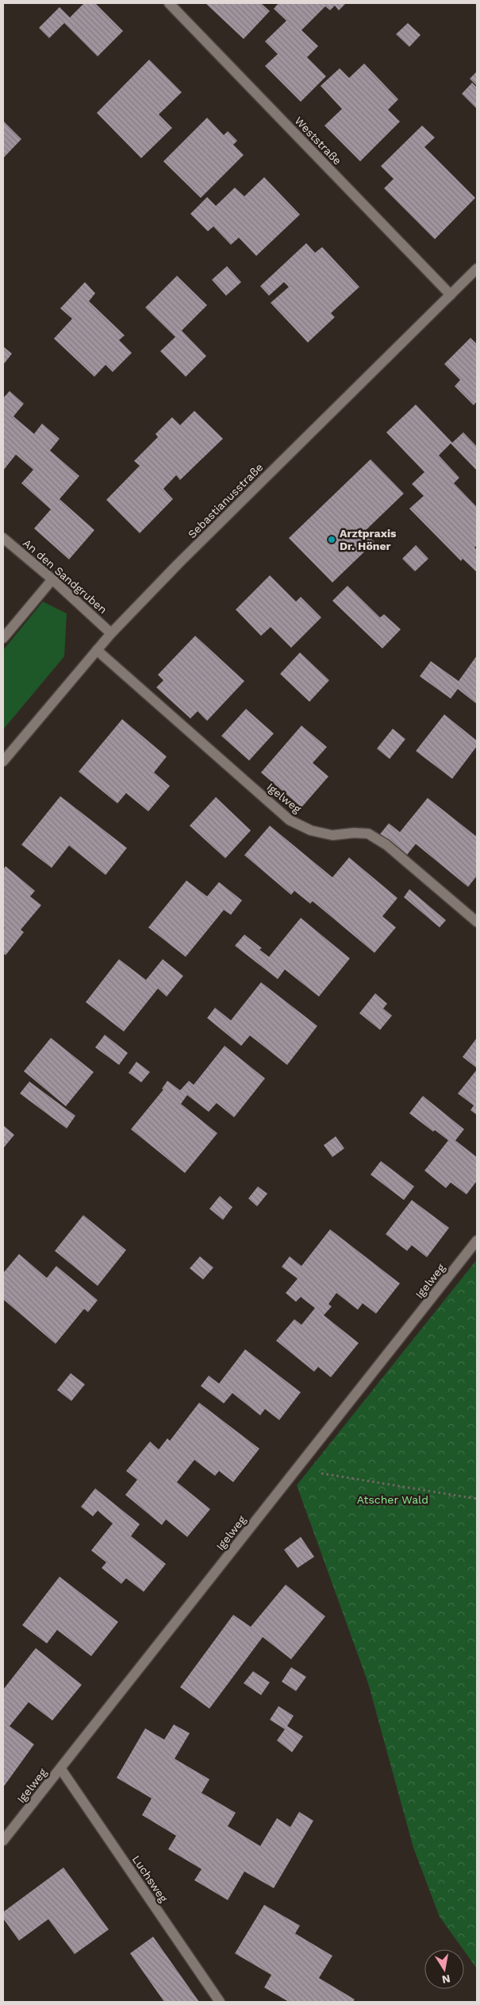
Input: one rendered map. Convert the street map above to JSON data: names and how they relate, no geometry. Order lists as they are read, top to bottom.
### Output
{
  "streets": {
    "street": [
      "Weststraße",
      "Sebastianusstraße",
      "An den Sandgruben",
      "Igelweg",
      "Luchsweg"
    ]
  },
  "crossings": [
    ["Weststraße", "Sebastianusstraße"],
    ["Sebastianusstraße", "An den Sandgruben"],
    ["Sebastianusstraße", "Igelweg"],
    ["Igelweg", "Luchsweg"]
  ],
  "parks": ["Atscher Wald"],
  "places": ["Arztpraxis Dr. Höner"],
  "north": "bottom"
}
